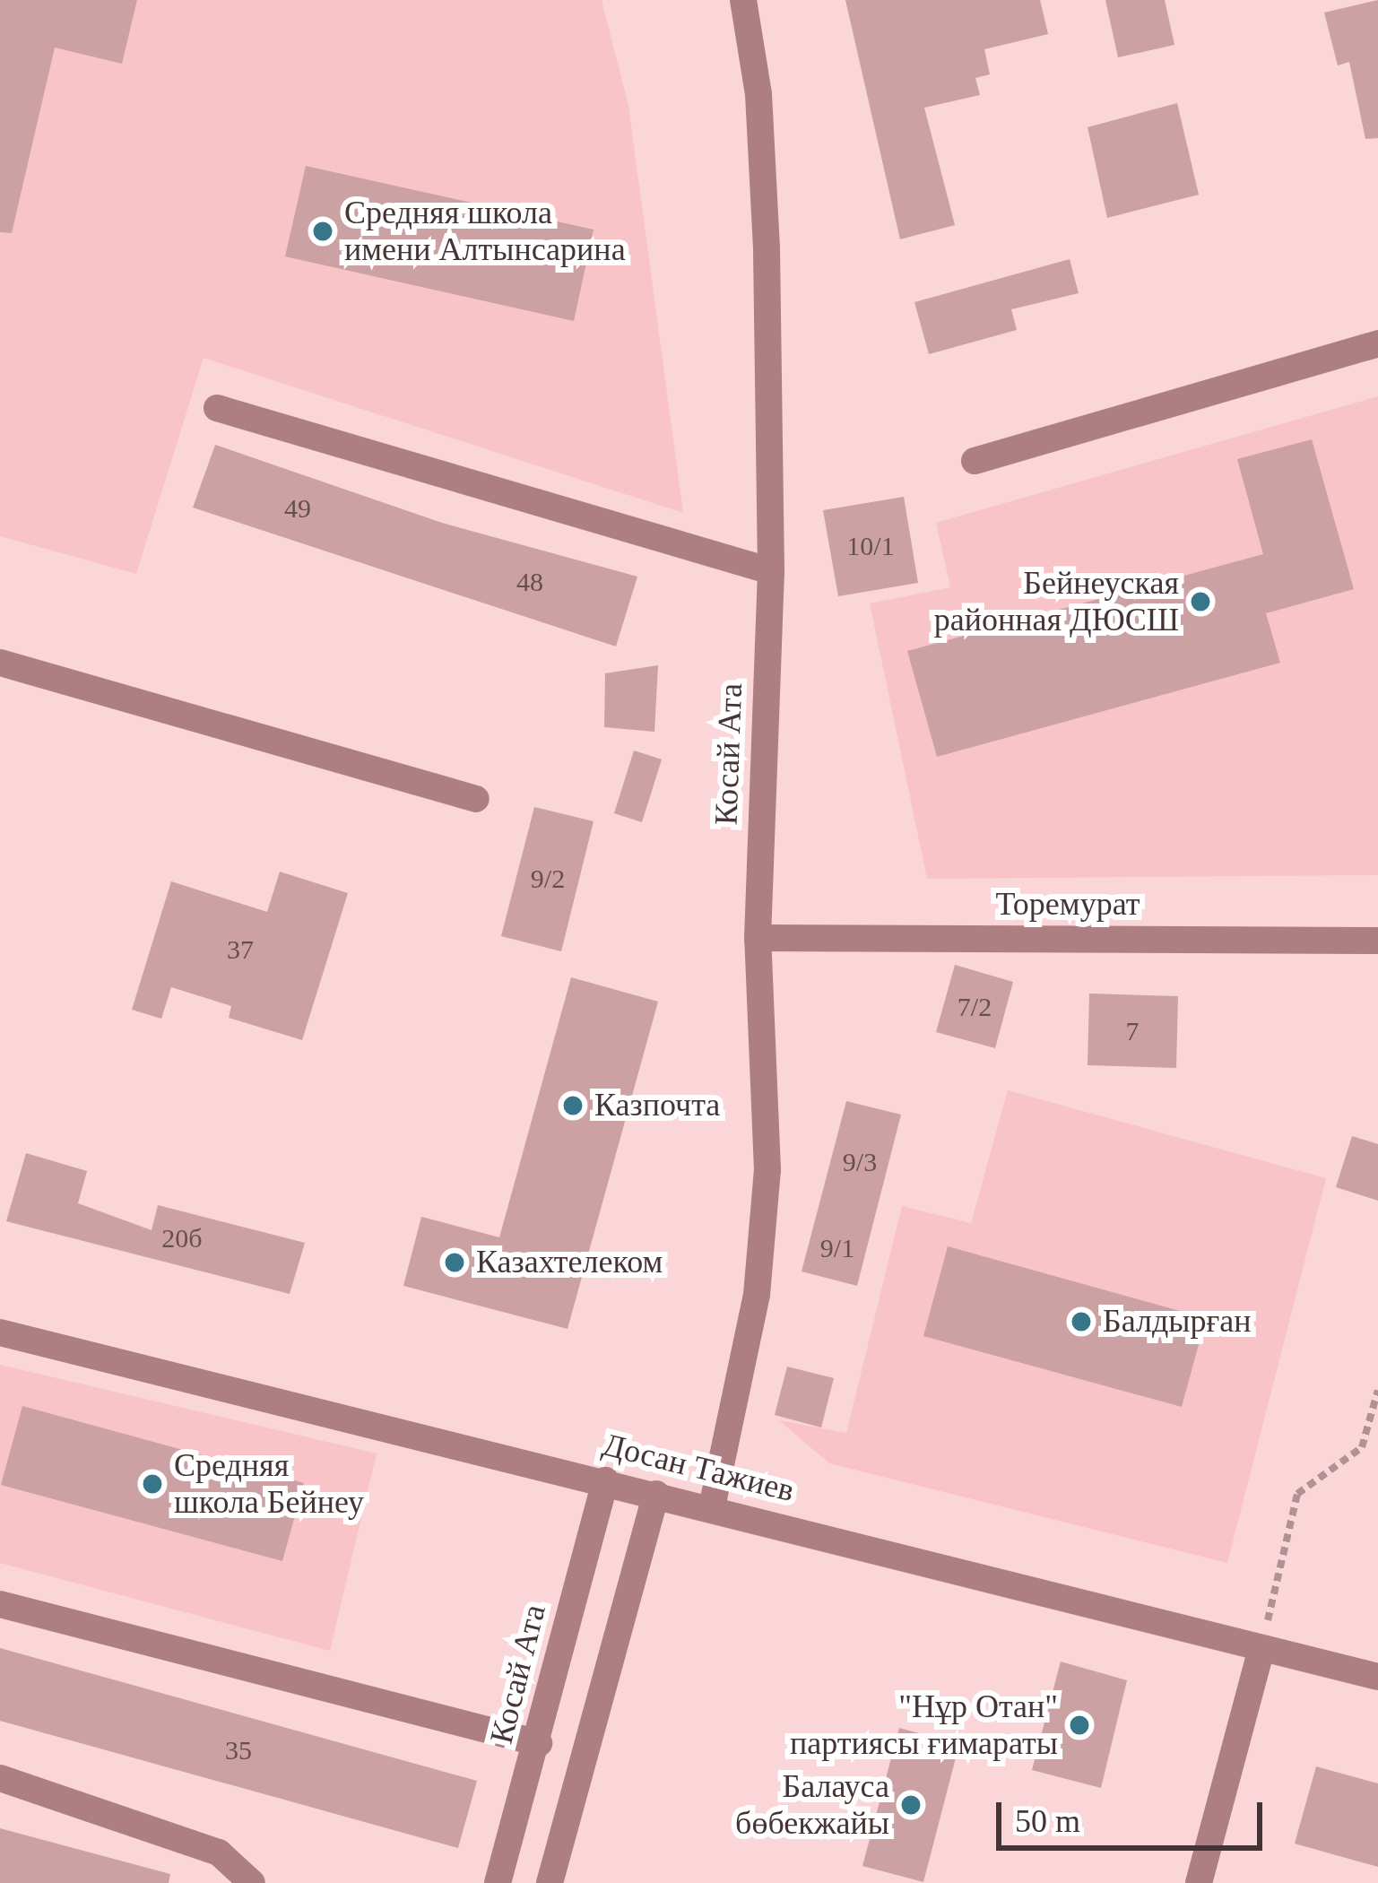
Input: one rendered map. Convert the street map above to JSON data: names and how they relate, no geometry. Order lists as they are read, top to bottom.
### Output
{
  "streets": {
    "street": ["Косай Ата", "Торемурат", "Досан Тажиев"]
  },
  "crossings": [
    ["Косай Ата", "Торемурат"],
    ["Косай Ата", "Досан Тажиев"]
  ],
  "places": [
    "Средняя школа имени Алтынсарина",
    "Бейнеуская районная ДЮСШ",
    "Казпочта",
    "Казахтелеком",
    "Балдырған",
    "Средняя школа Бейнеу",
    "\"Нұр Отан\" партиясы ғимараты",
    "Балауса бөбекжайы"
  ],
  "house_numbers": [
    "49",
    "10/1",
    "48",
    "9/2",
    "37",
    "7/2",
    "7",
    "9/3",
    "20б",
    "9/1",
    "35"
  ],
  "scale_bar": "50 m"
}
